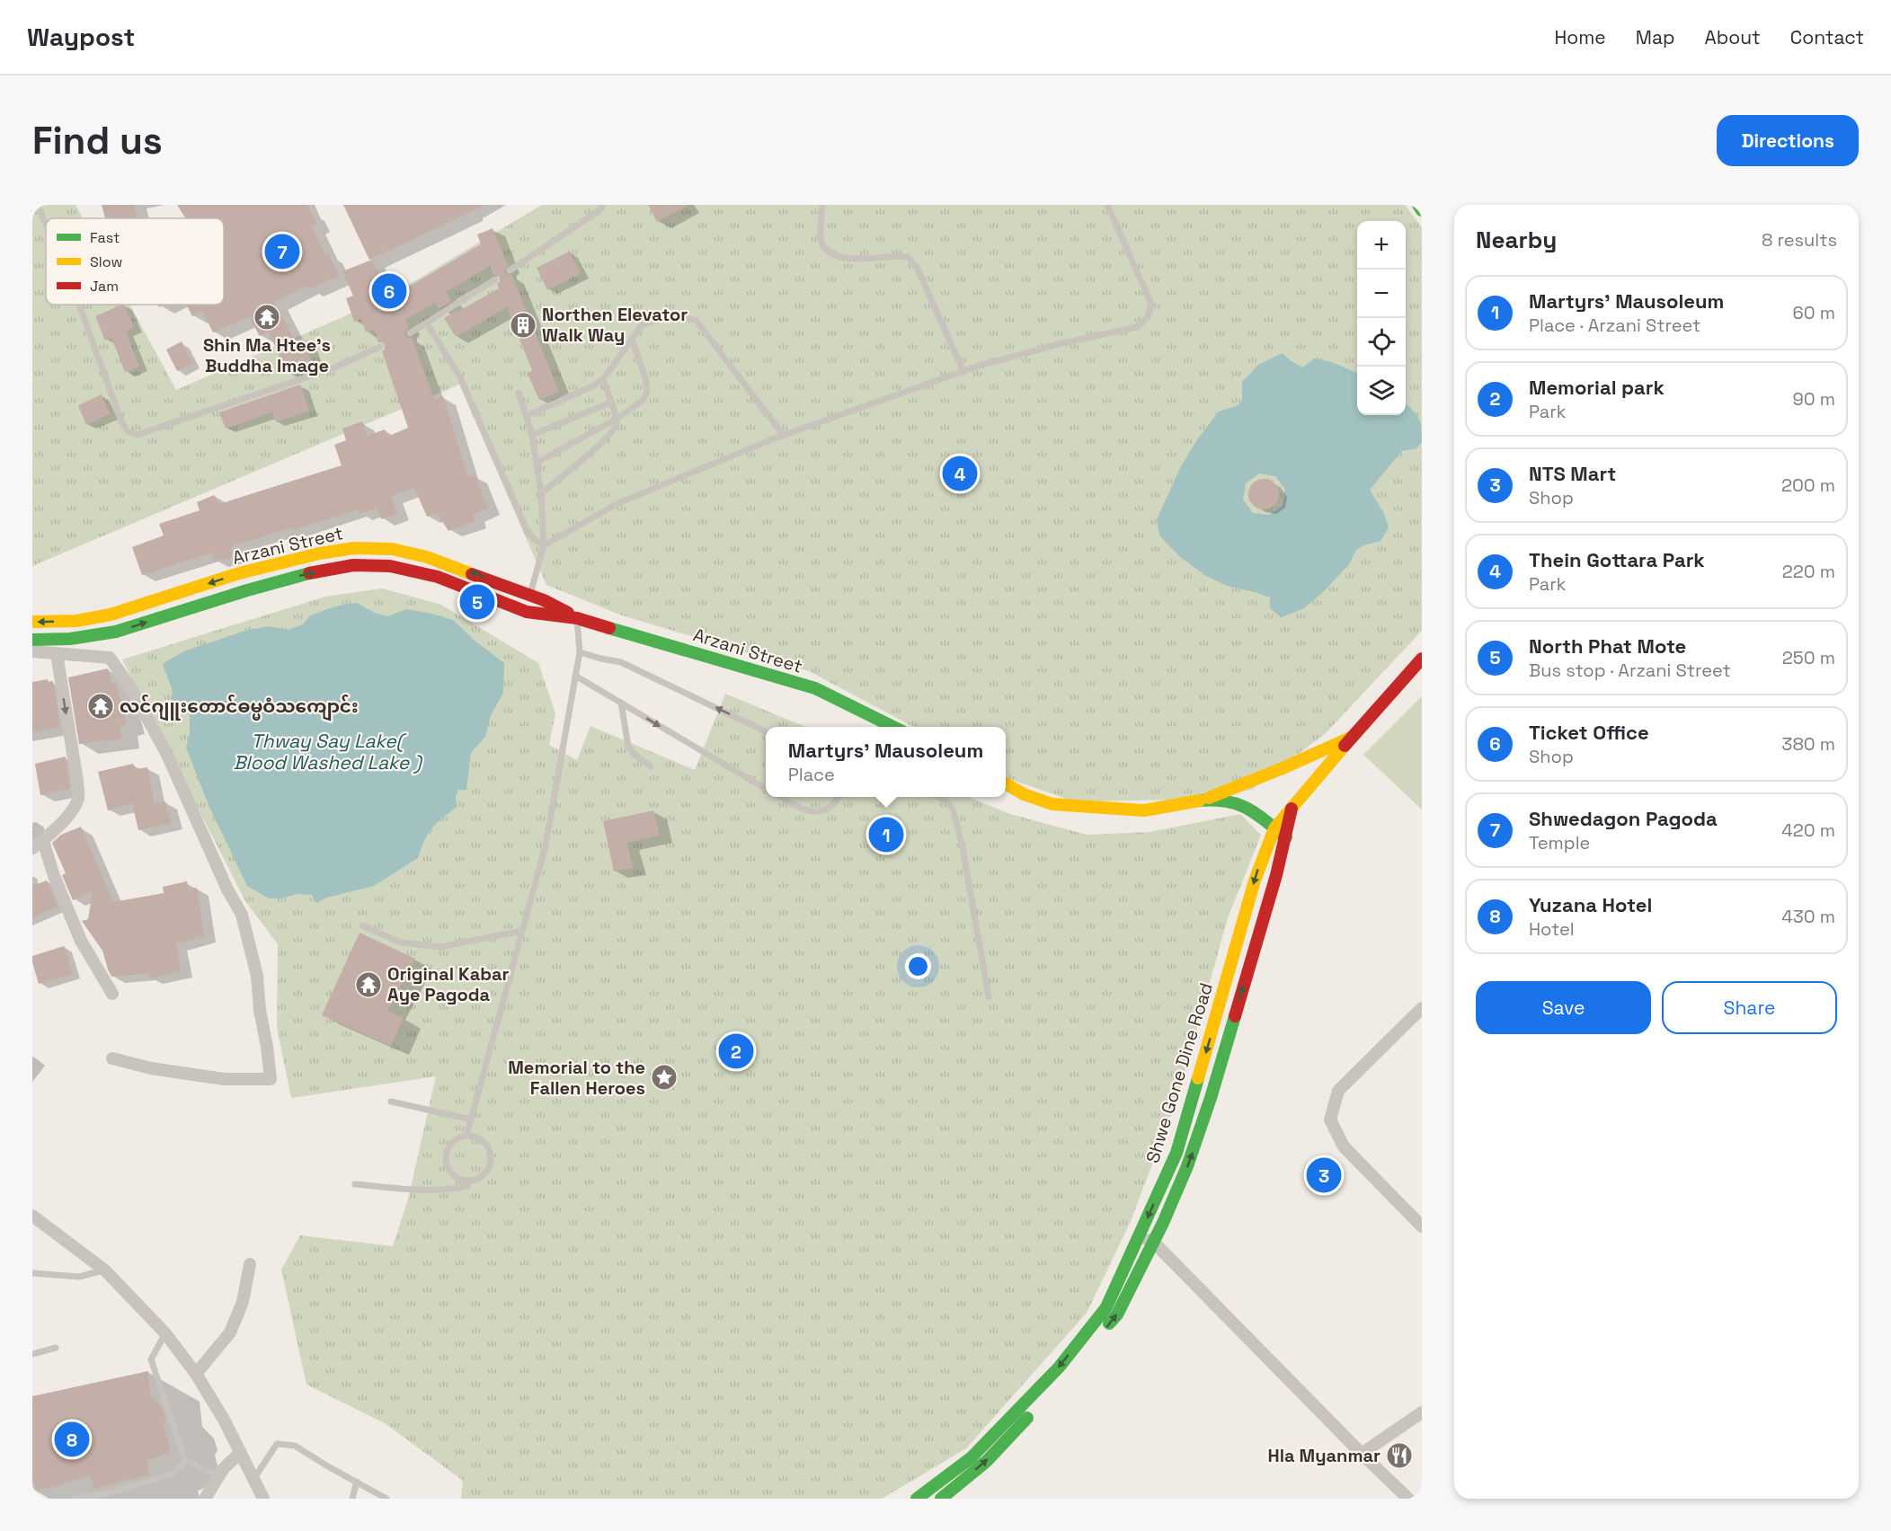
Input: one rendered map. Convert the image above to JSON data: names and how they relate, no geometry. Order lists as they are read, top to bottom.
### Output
{
  "streets": {
    "main road": ["Arzani Street", "Shwe Gone Dine Road"]
  },
  "water": ["Thway Say Lake( Blood Washed Lake )"],
  "places": {
    "temple": ["Shin Ma Htee's Buddha Image", "လင်ဂျူးတောင်ဓမ္မဝံသကျောင်း", "Original Kabar Aye Pagoda"],
    "building": ["Northen Elevator Walk Way"],
    "place": ["Memorial to the Fallen Heroes"],
    "restaurant": ["Hla Myanmar"]
  },
  "legend": ["Fast", "Slow", "Jam"],
  "page": {
    "header": "Waypost",
    "nav": [
      "Home",
      "Map",
      "About",
      "Contact"
    ],
    "buttons": [
      "Directions",
      ["Save", "Share"]
    ],
    "title": "Find us",
    "heading": ["Nearby", "8 results"],
    "map_buttons": ["+", "−"],
    "pins": [
      "7",
      "6",
      "4",
      "5",
      "1",
      "2",
      "3",
      "8"
    ],
    "list": [
      {
        "mark": "1",
        "name": "Martyrs' Mausoleum",
        "note": "Place · Arzani Street",
        "value": "60 m"
      },
      {
        "mark": "2",
        "name": "Memorial park",
        "note": "Park",
        "value": "90 m"
      },
      {
        "mark": "3",
        "name": "NTS Mart",
        "note": "Shop",
        "value": "200 m"
      },
      {
        "mark": "4",
        "name": "Thein Gottara Park",
        "note": "Park",
        "value": "220 m"
      },
      {
        "mark": "5",
        "name": "North Phat Mote",
        "note": "Bus stop · Arzani Street",
        "value": "250 m"
      },
      {
        "mark": "6",
        "name": "Ticket Office",
        "note": "Shop",
        "value": "380 m"
      },
      {
        "mark": "7",
        "name": "Shwedagon Pagoda",
        "note": "Temple",
        "value": "420 m"
      },
      {
        "mark": "8",
        "name": "Yuzana Hotel",
        "note": "Hotel",
        "value": "430 m"
      }
    ],
    "popup": ["Martyrs' Mausoleum", "Place"]
  }
}
